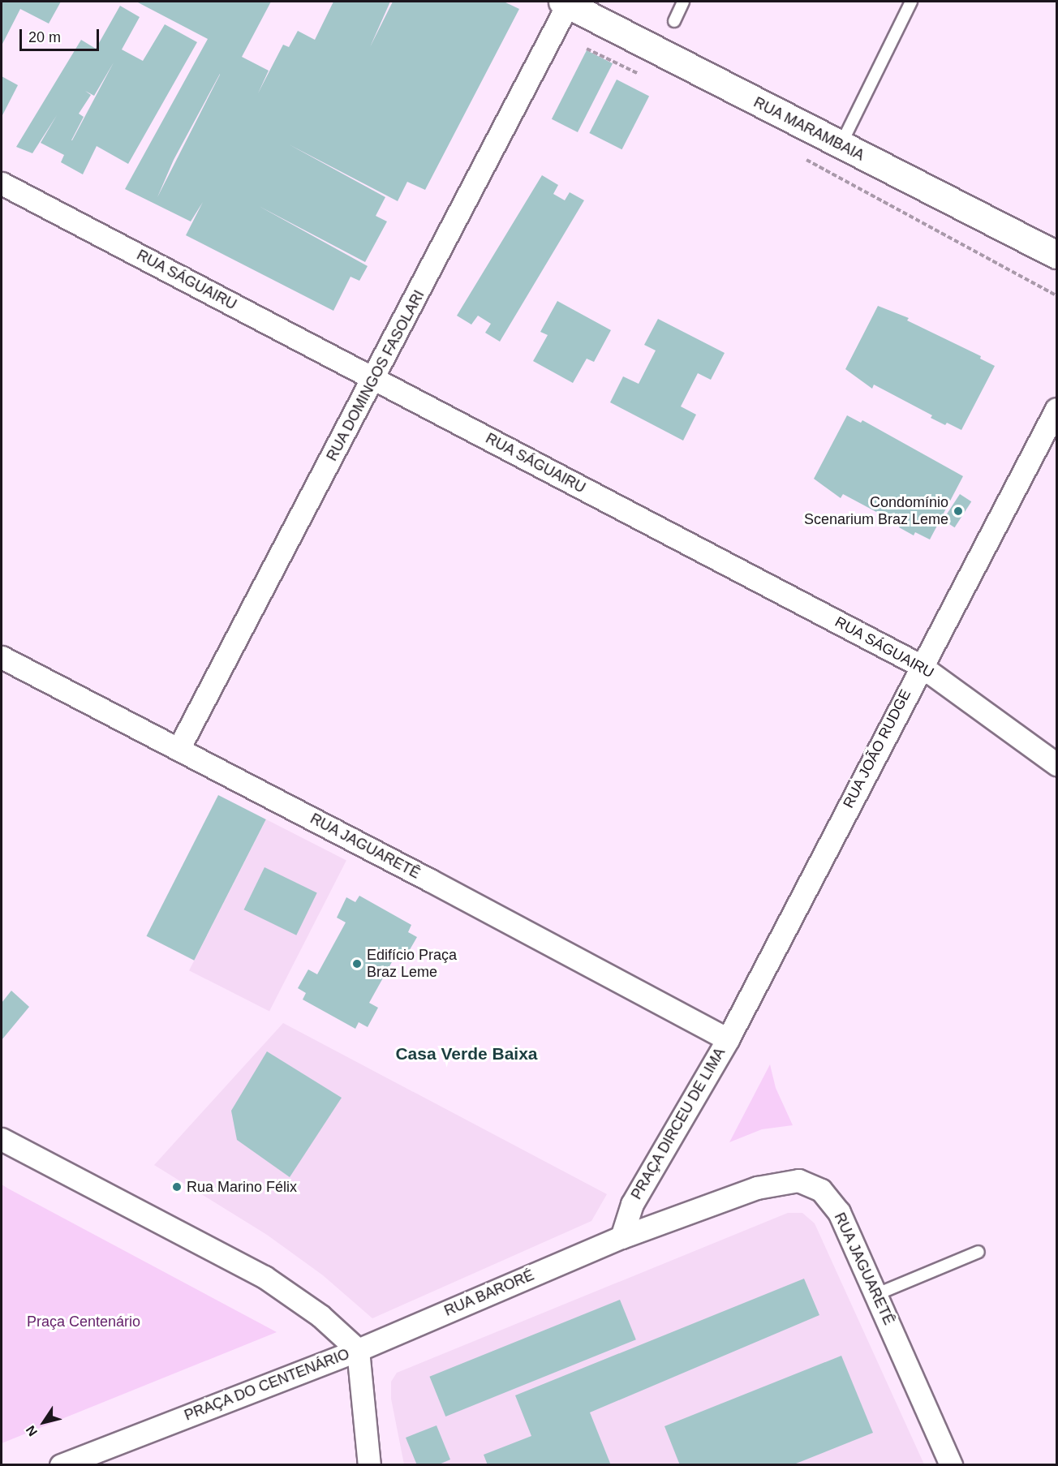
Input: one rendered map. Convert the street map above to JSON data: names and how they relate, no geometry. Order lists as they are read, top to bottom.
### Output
{
  "streets": {
    "street": [
      "RUA MARAMBAIA",
      "RUA SÁGUAIRU",
      "RUA DOMINGOS FASOLARI",
      "RUA JOÃO RUDGE",
      "RUA JAGUARETÊ",
      "PRAÇA DIRCEU DE LIMA",
      "RUA BARORÉ",
      "PRAÇA DO CENTENÁRIO"
    ]
  },
  "crossings": [
    ["RUA MARAMBAIA", "RUA DOMINGOS FASOLARI"],
    ["RUA SÁGUAIRU", "RUA DOMINGOS FASOLARI"],
    ["RUA SÁGUAIRU", "RUA JOÃO RUDGE"],
    ["RUA DOMINGOS FASOLARI", "RUA JAGUARETÊ"],
    ["RUA JOÃO RUDGE", "RUA JAGUARETÊ"],
    ["RUA JOÃO RUDGE", "PRAÇA DIRCEU DE LIMA"],
    ["RUA JAGUARETÊ", "PRAÇA DIRCEU DE LIMA"],
    ["RUA JAGUARETÊ", "RUA BARORÉ"],
    ["PRAÇA DIRCEU DE LIMA", "RUA BARORÉ"],
    ["RUA BARORÉ", "PRAÇA DO CENTENÁRIO"]
  ],
  "districts": ["Casa Verde Baixa"],
  "parks": ["Praça Centenário"],
  "places": ["Condomínio Scenarium Braz Leme", "Edifício Praça Braz Leme", "Rua Marino Félix"],
  "scale_bar": "20 m",
  "north": "bottom left"
}
